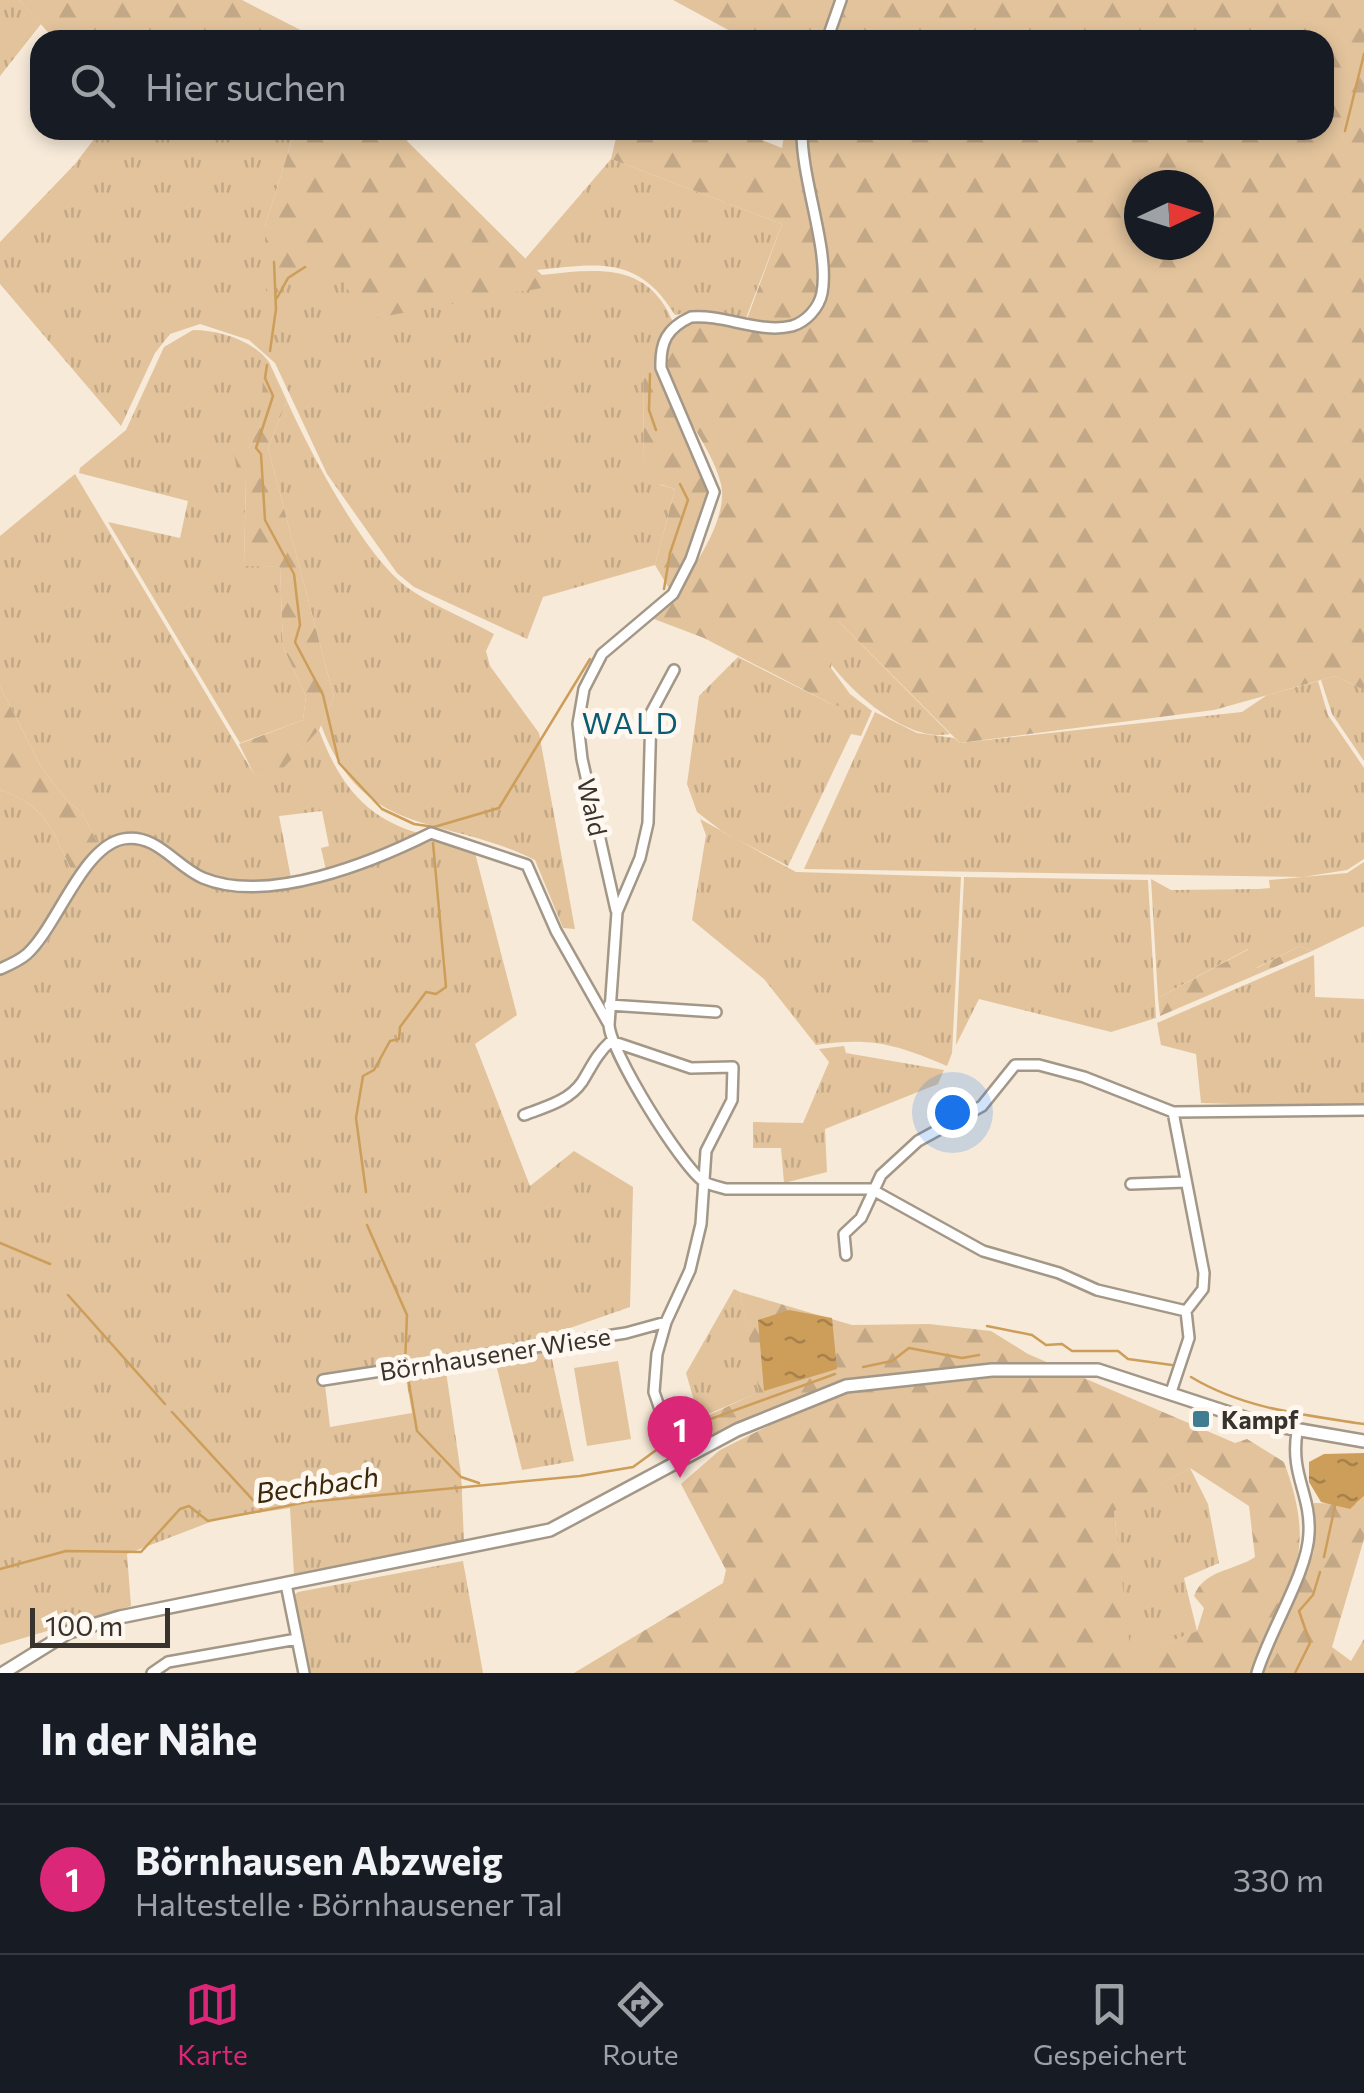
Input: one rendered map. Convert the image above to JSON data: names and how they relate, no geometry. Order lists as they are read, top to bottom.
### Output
{
  "streets": {
    "street": ["Wald", "Börnhausener Wiese"]
  },
  "districts": ["WALD"],
  "water": ["Bechbach"],
  "places": {
    "transit": ["Kampf"]
  },
  "scale_bar": "100 m",
  "north": "right",
  "page": {
    "search": "Hier suchen",
    "pins": "1",
    "scale": "100 m",
    "heading": "In der Nähe",
    "list": [
      {
        "mark": "1",
        "name": "Börnhausen Abzweig",
        "note": "Haltestelle · Börnhausener Tal",
        "value": "330 m"
      }
    ],
    "nav": ["Karte", "Route", "Gespeichert"]
  }
}
